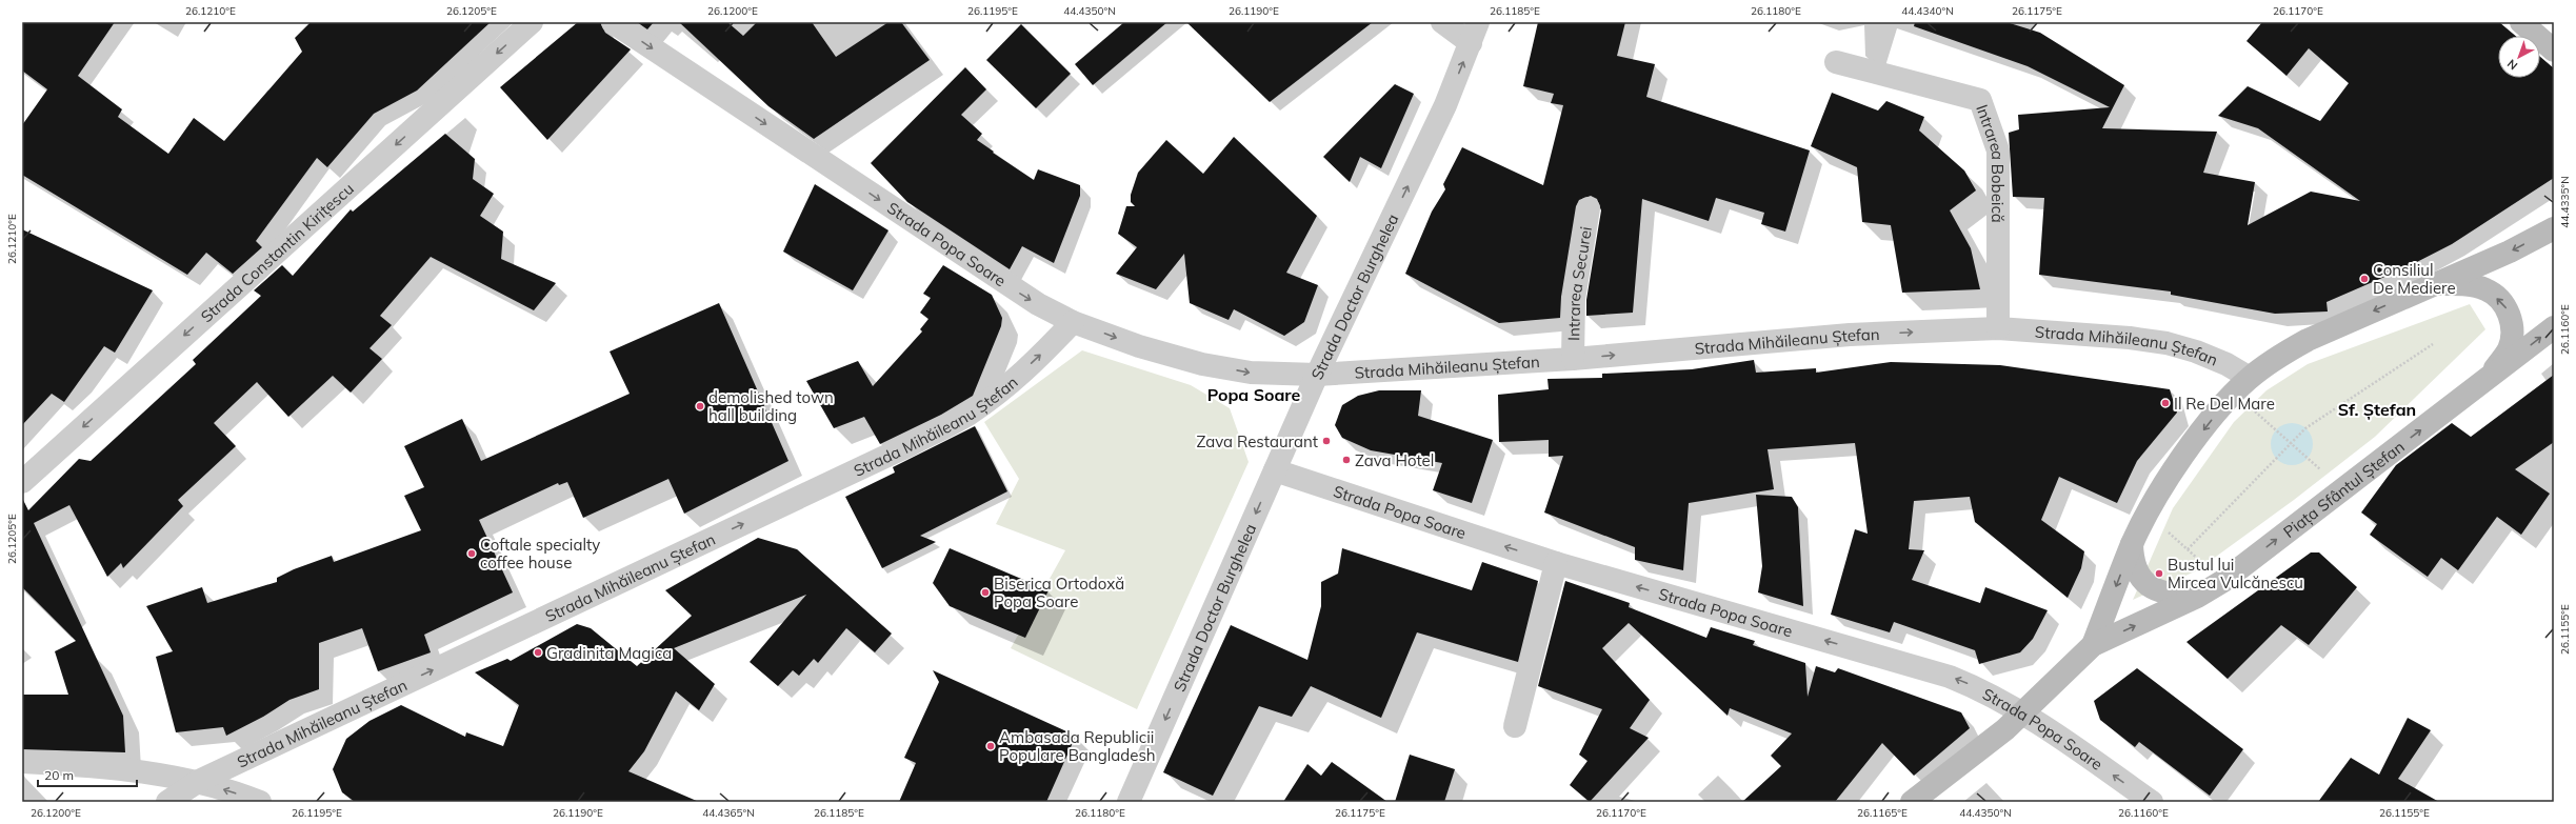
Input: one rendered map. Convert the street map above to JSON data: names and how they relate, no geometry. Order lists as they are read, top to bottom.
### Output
{
  "streets": {
    "street": [
      "Intrarea Bobeică",
      "Strada Popa Soare",
      "Strada Constantin Kirițescu",
      "Intrarea Securei",
      "Strada Doctor Burghelea",
      "Strada Mihăileanu Ștefan",
      "Piața Sfântul Ștefan"
    ]
  },
  "crossings": [
    ["Intrarea Bobeică", "Strada Mihăileanu Ștefan"],
    ["Strada Popa Soare", "Strada Doctor Burghelea"],
    ["Strada Popa Soare", "Strada Mihăileanu Ștefan"],
    ["Strada Popa Soare", "Piața Sfântul Ștefan"],
    ["Intrarea Securei", "Strada Mihăileanu Ștefan"],
    ["Strada Doctor Burghelea", "Strada Mihăileanu Ștefan"],
    ["Strada Mihăileanu Ștefan", "Piața Sfântul Ștefan"]
  ],
  "one_way": ["Strada Constantin Kirițescu", "Strada Mihăileanu Ștefan"],
  "districts": ["Popa Soare", "Sf. Ștefan"],
  "places": [
    "Consiliul De Mediere",
    "Il Re Del Mare",
    "demolished town hall building",
    "Zava Restaurant",
    "Zava Hotel",
    "Coftale specialty coffee house",
    "Bustul lui Mircea Vulcănescu",
    "Biserica Ortodoxă Popa Soare",
    "Gradinita Magica",
    "Ambasada Republicii Populare Bangladesh"
  ],
  "scale_bar": "20 m",
  "north": "bottom left",
  "coordinates": [
    "26.1210°E",
    "26.1205°E",
    "26.1200°E",
    "26.1195°E",
    "44.4350°N",
    "26.1190°E",
    "26.1185°E",
    "26.1180°E",
    "44.4340°N",
    "26.1175°E",
    "26.1170°E",
    "44.4335°N",
    "26.1160°E",
    "26.1155°E",
    "44.4365°N",
    "26.1165°E"
  ]
}
